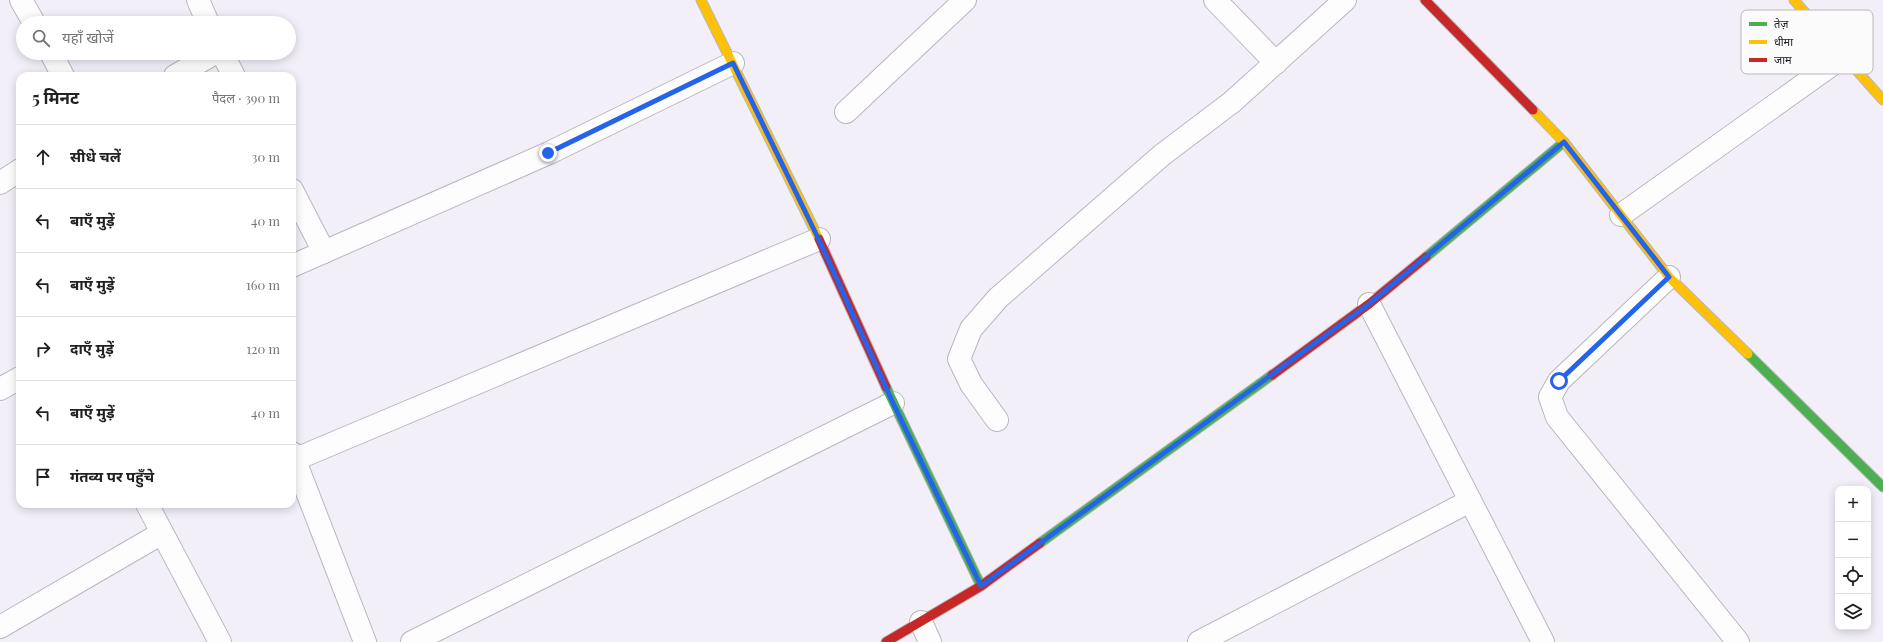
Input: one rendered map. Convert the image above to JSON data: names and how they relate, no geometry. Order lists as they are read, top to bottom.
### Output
{
  "legend": ["तेज़", "धीमा", "जाम"],
  "page": {
    "search": "यहाँ खोजें",
    "heading": ["5 मिनट", "पैदल · 390 m"],
    "list": [
      ["सीधे चलें", "30 m"],
      ["बाएँ मुड़ें", "40 m"],
      ["बाएँ मुड़ें", "160 m"],
      ["दाएँ मुड़ें", "120 m"],
      ["बाएँ मुड़ें", "40 m"],
      "गंतव्य पर पहुँचे"
    ],
    "map_buttons": ["+", "−"]
  }
}
